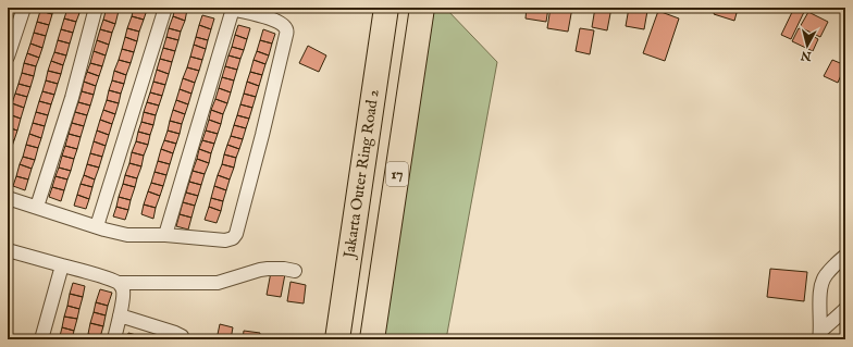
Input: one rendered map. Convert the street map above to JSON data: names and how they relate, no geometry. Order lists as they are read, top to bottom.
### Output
{
  "streets": {
    "highway": ["Jakarta Outer Ring Road 2", "17"]
  },
  "north": "bottom"
}
